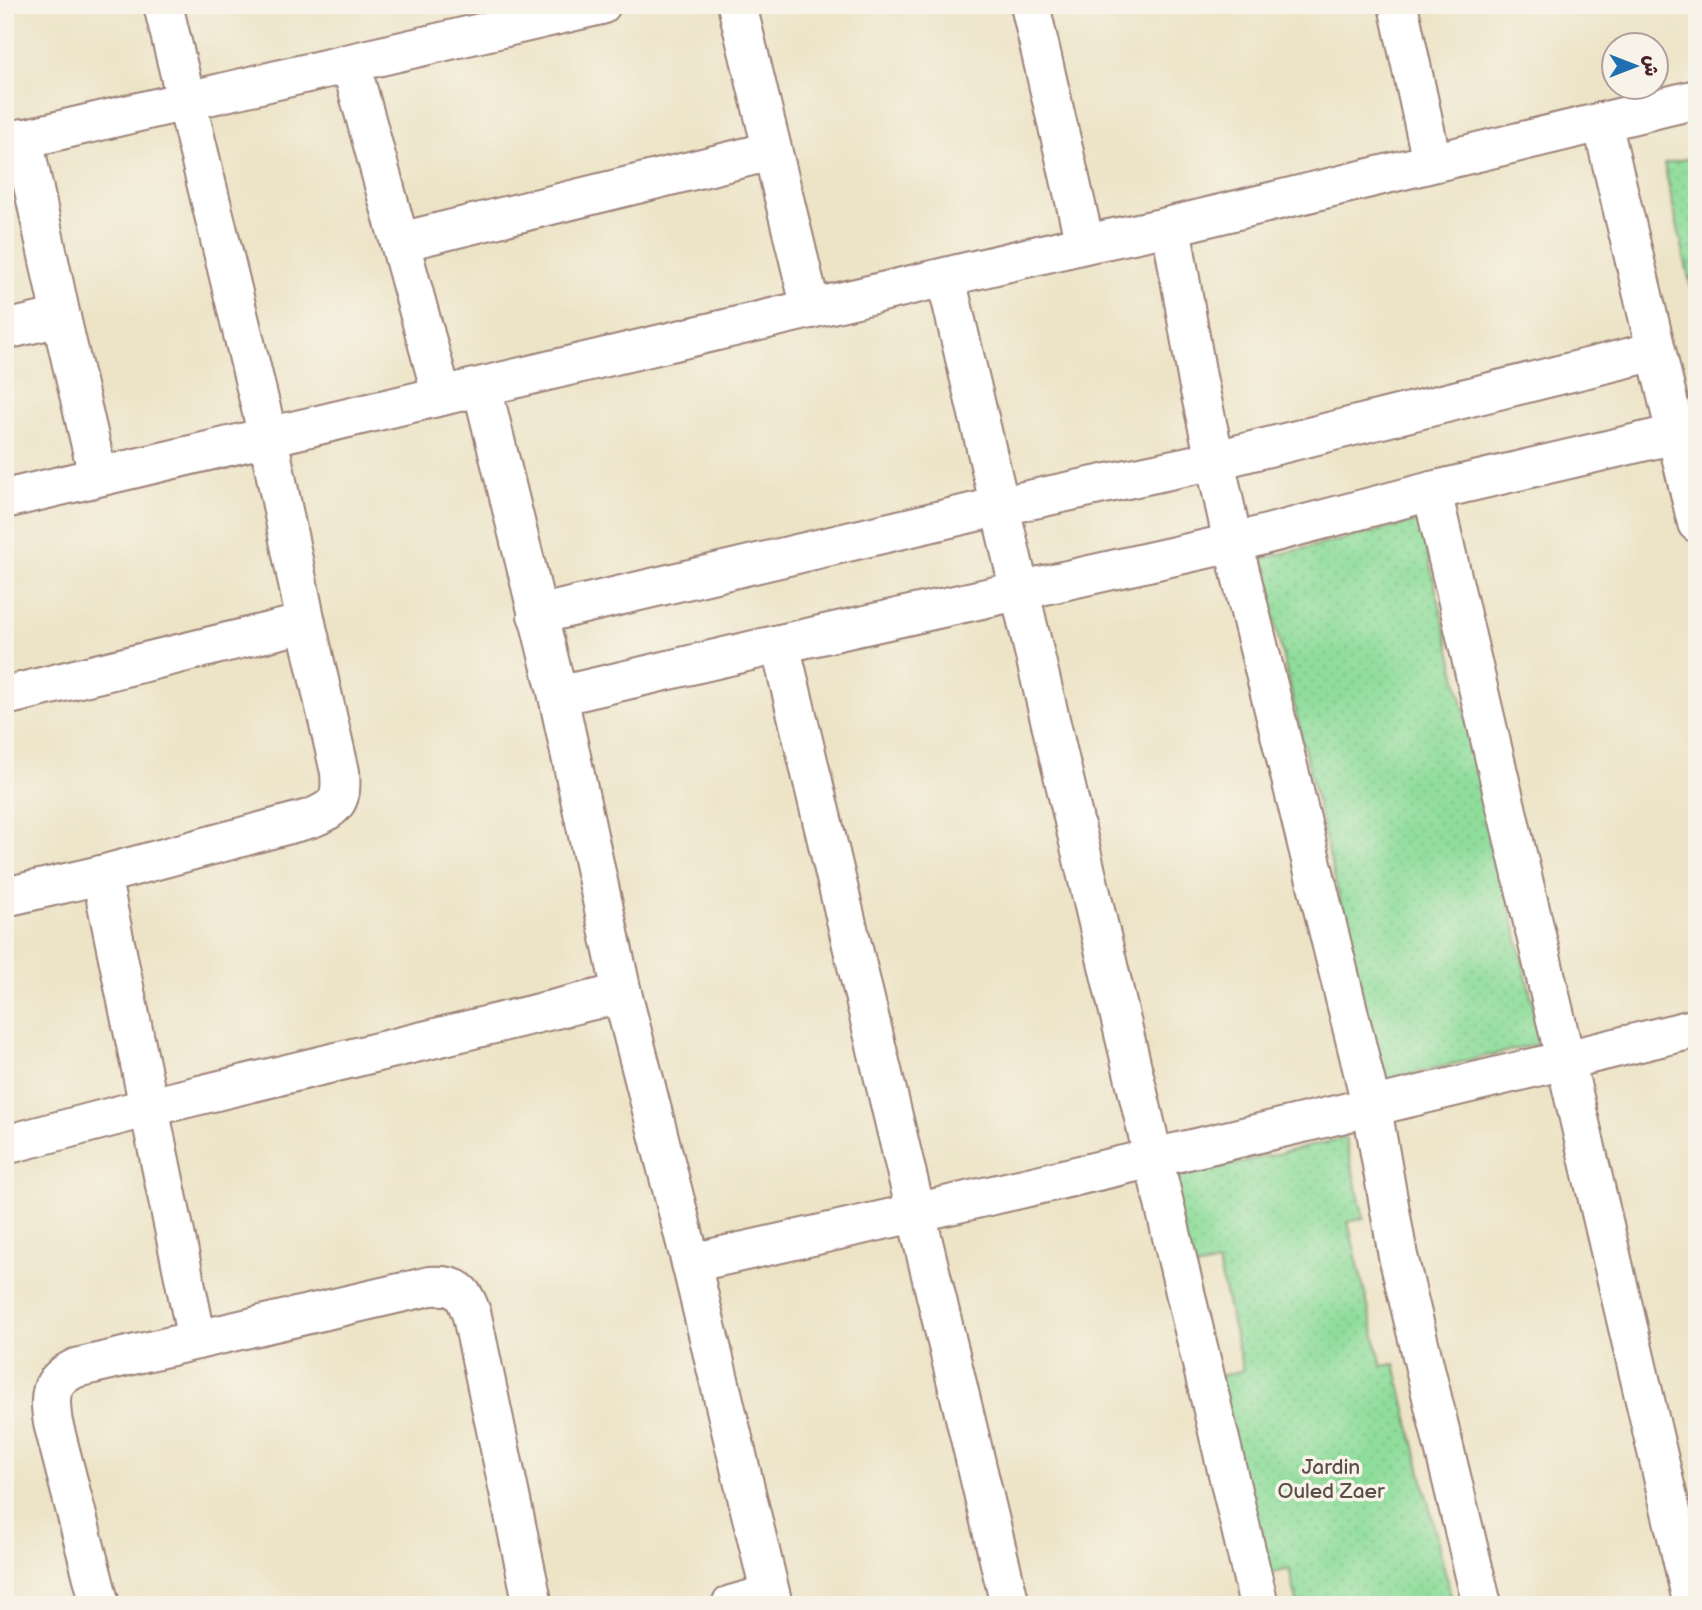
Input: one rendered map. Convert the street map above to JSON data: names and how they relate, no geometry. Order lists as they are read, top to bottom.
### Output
{
  "parks": ["Jardin Ouled Zaer"],
  "north": "right"
}
